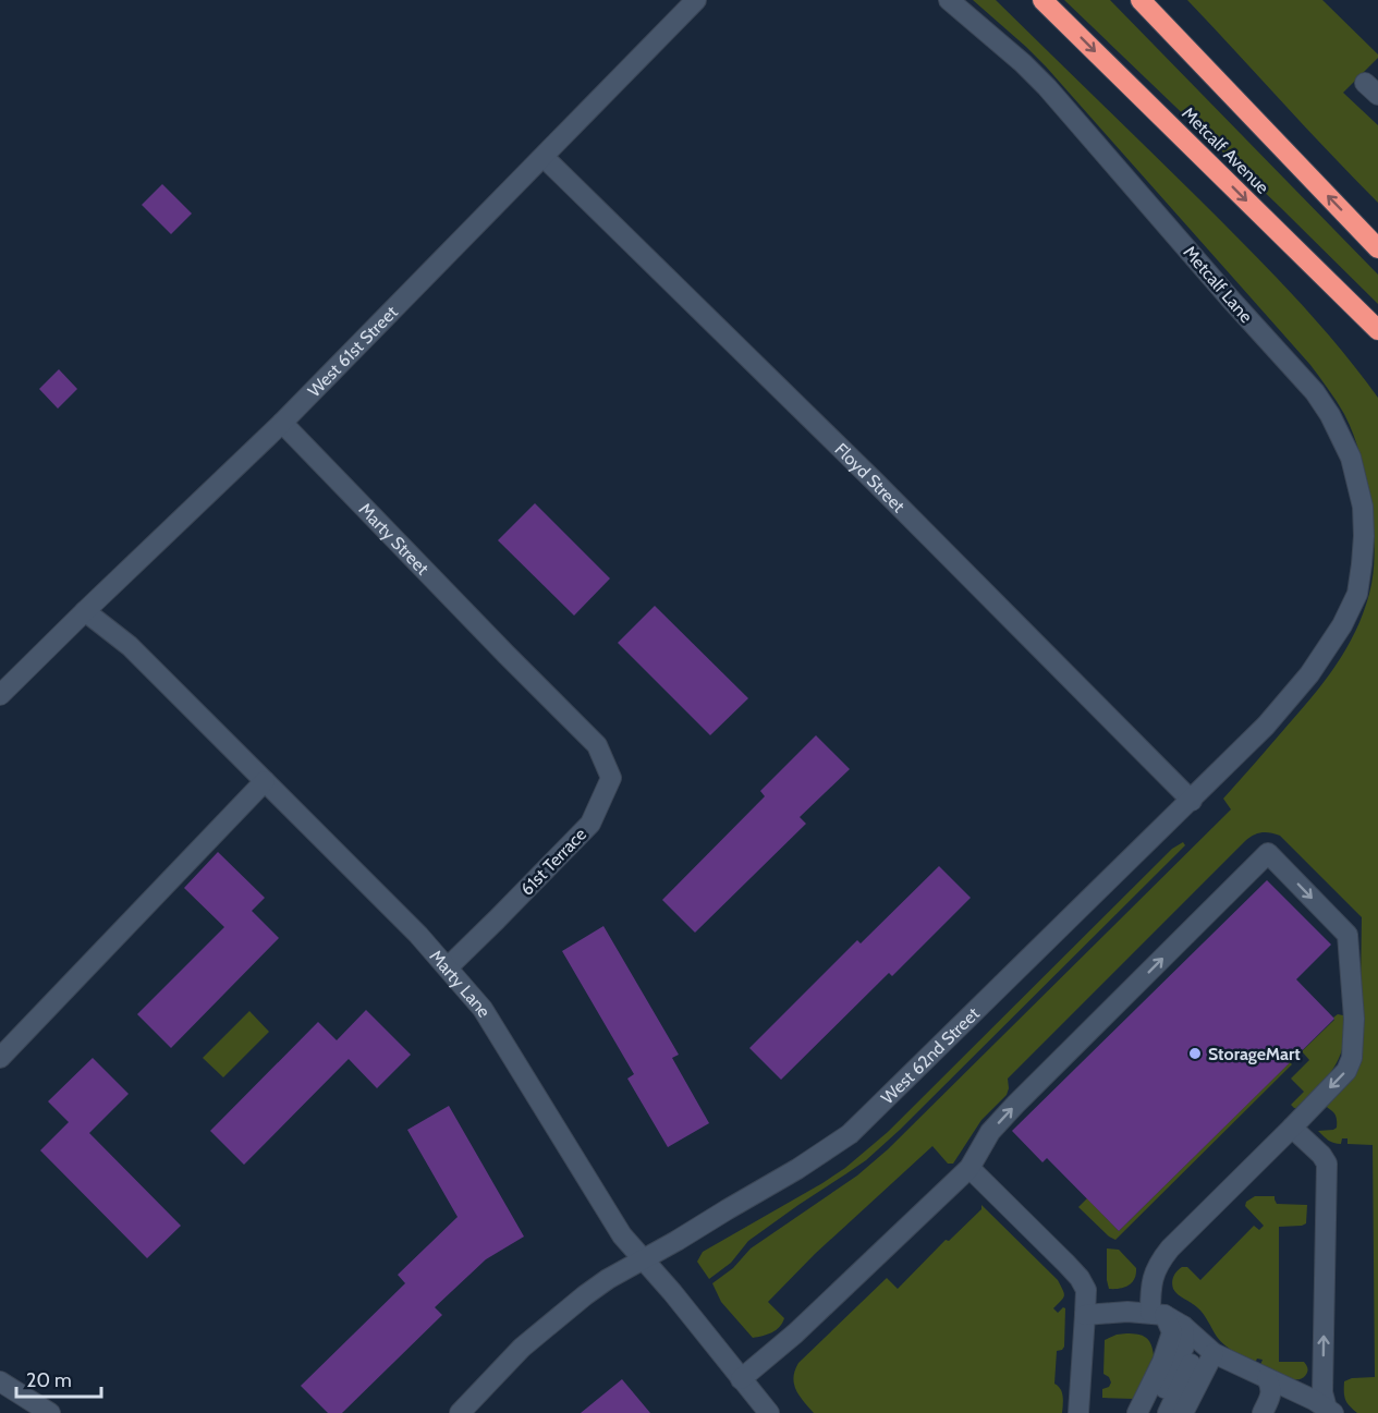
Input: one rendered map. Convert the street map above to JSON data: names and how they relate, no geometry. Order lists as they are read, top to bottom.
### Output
{
  "streets": {
    "highway": ["Metcalf Avenue"],
    "street": [
      "Metcalf Lane",
      "West 61st Street",
      "Floyd Street",
      "Marty Street",
      "61st Terrace",
      "Marty Lane",
      "West 62nd Street"
    ]
  },
  "crossings": [
    ["Metcalf Lane", "West 62nd Street"],
    ["West 61st Street", "Floyd Street"],
    ["West 61st Street", "Marty Street"],
    ["West 61st Street", "Marty Lane"],
    ["Floyd Street", "West 62nd Street"],
    ["Marty Street", "61st Terrace"],
    ["61st Terrace", "Marty Lane"],
    ["Marty Lane", "West 62nd Street"]
  ],
  "places": ["StorageMart"],
  "scale_bar": "20 m"
}
